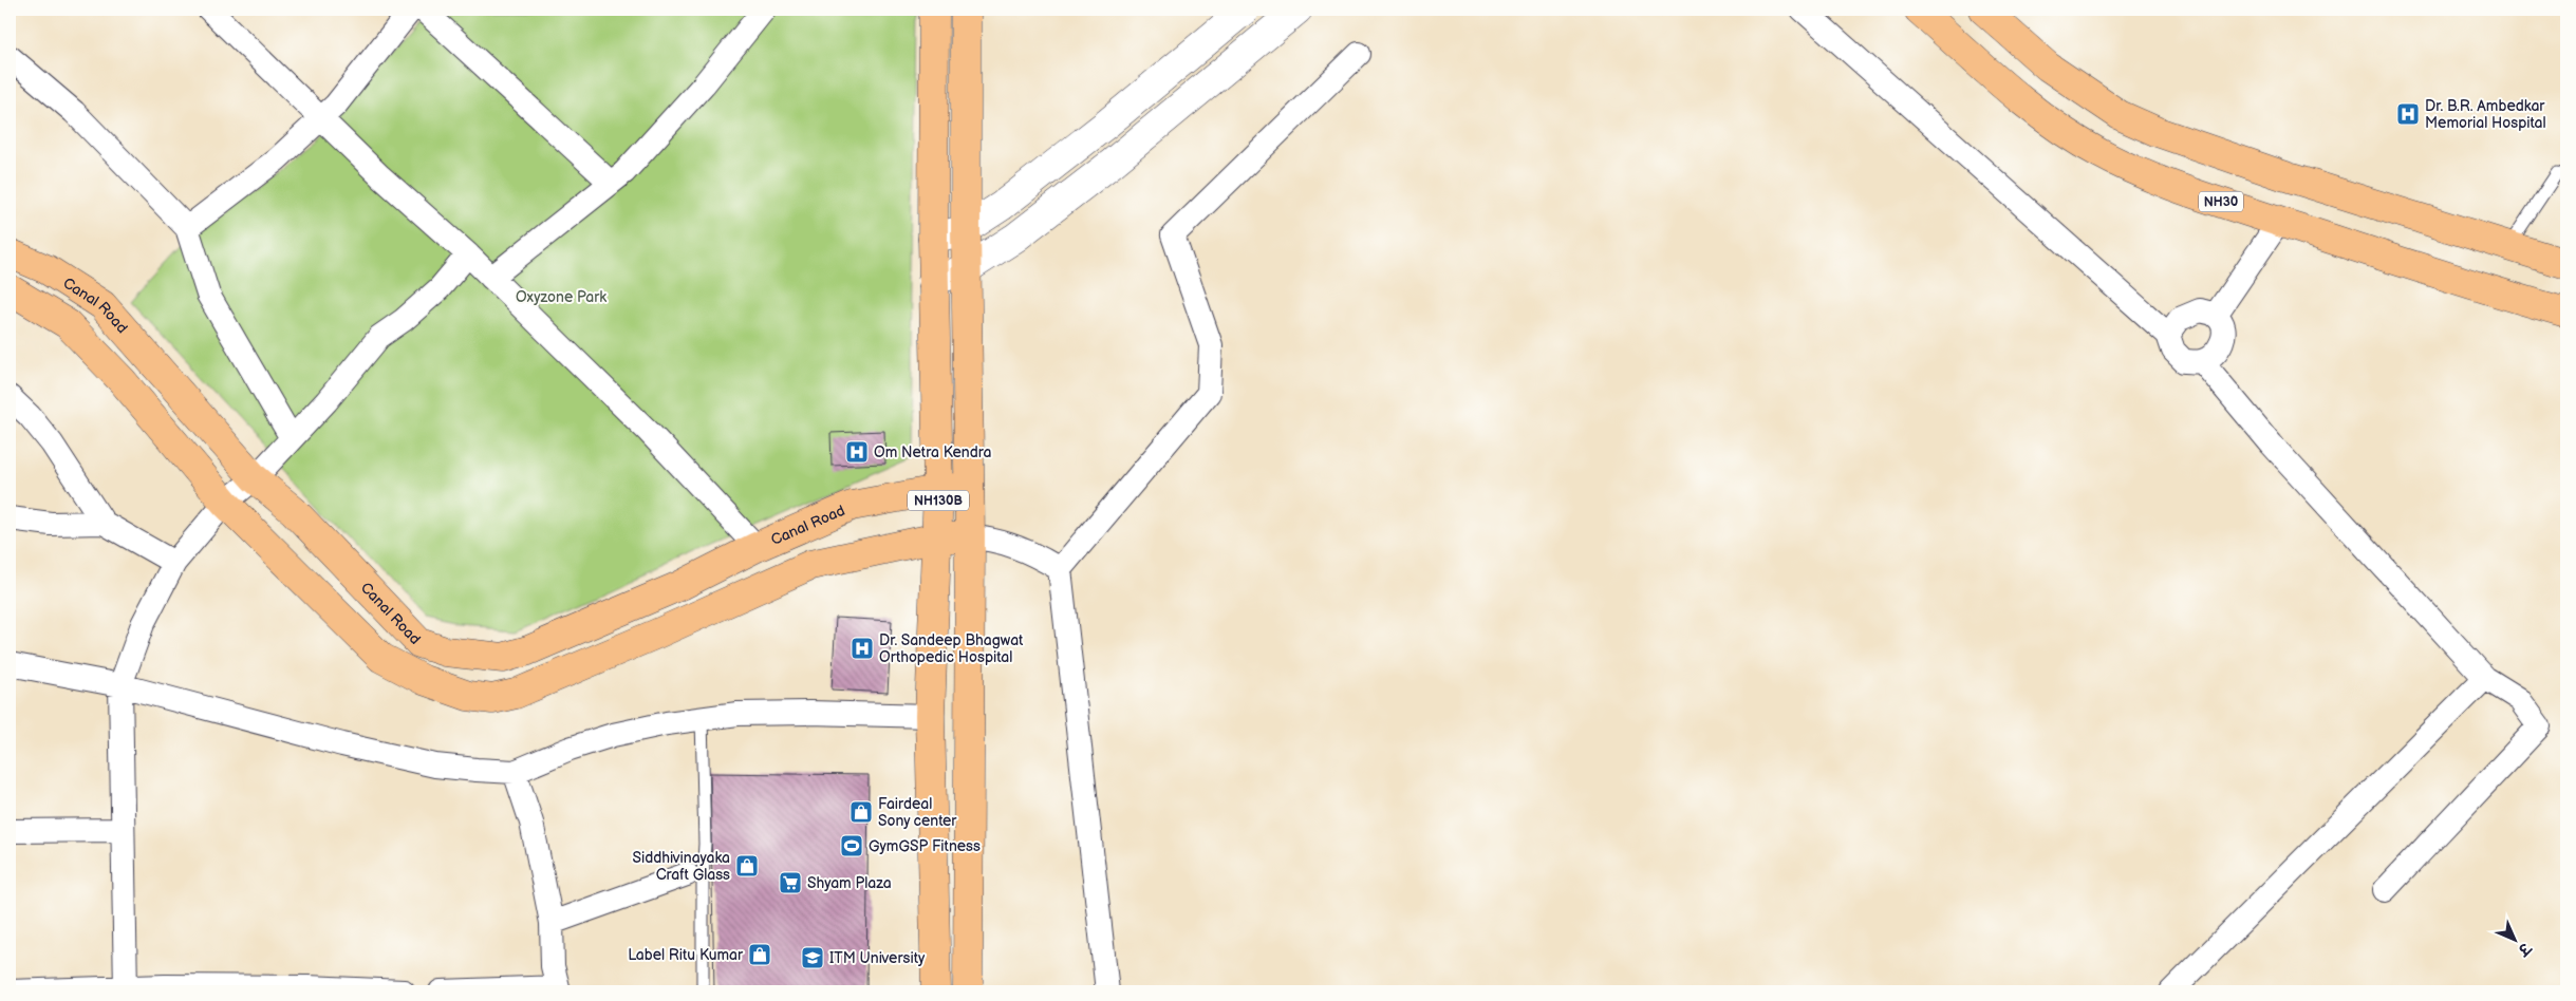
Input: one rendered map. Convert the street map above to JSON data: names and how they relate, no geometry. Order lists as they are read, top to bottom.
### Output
{
  "streets": {
    "main road": ["NH30", "Canal Road", "NH130B"]
  },
  "crossings": [
    ["Canal Road", "NH130B"]
  ],
  "parks": ["Oxyzone Park"],
  "places": {
    "hospital": ["Dr. B.R. Ambedkar Memorial Hospital", "Om Netra Kendra", "Dr. Sandeep Bhagwat Orthopedic Hospital"],
    "shop": ["Fairdeal Sony center", "Siddhivinayaka Craft Glass", "Label Ritu Kumar"],
    "sports": ["GymGSP Fitness"],
    "supermarket": ["Shyam Plaza"],
    "school or university": ["ITM University"]
  },
  "north": "bottom right"
}
